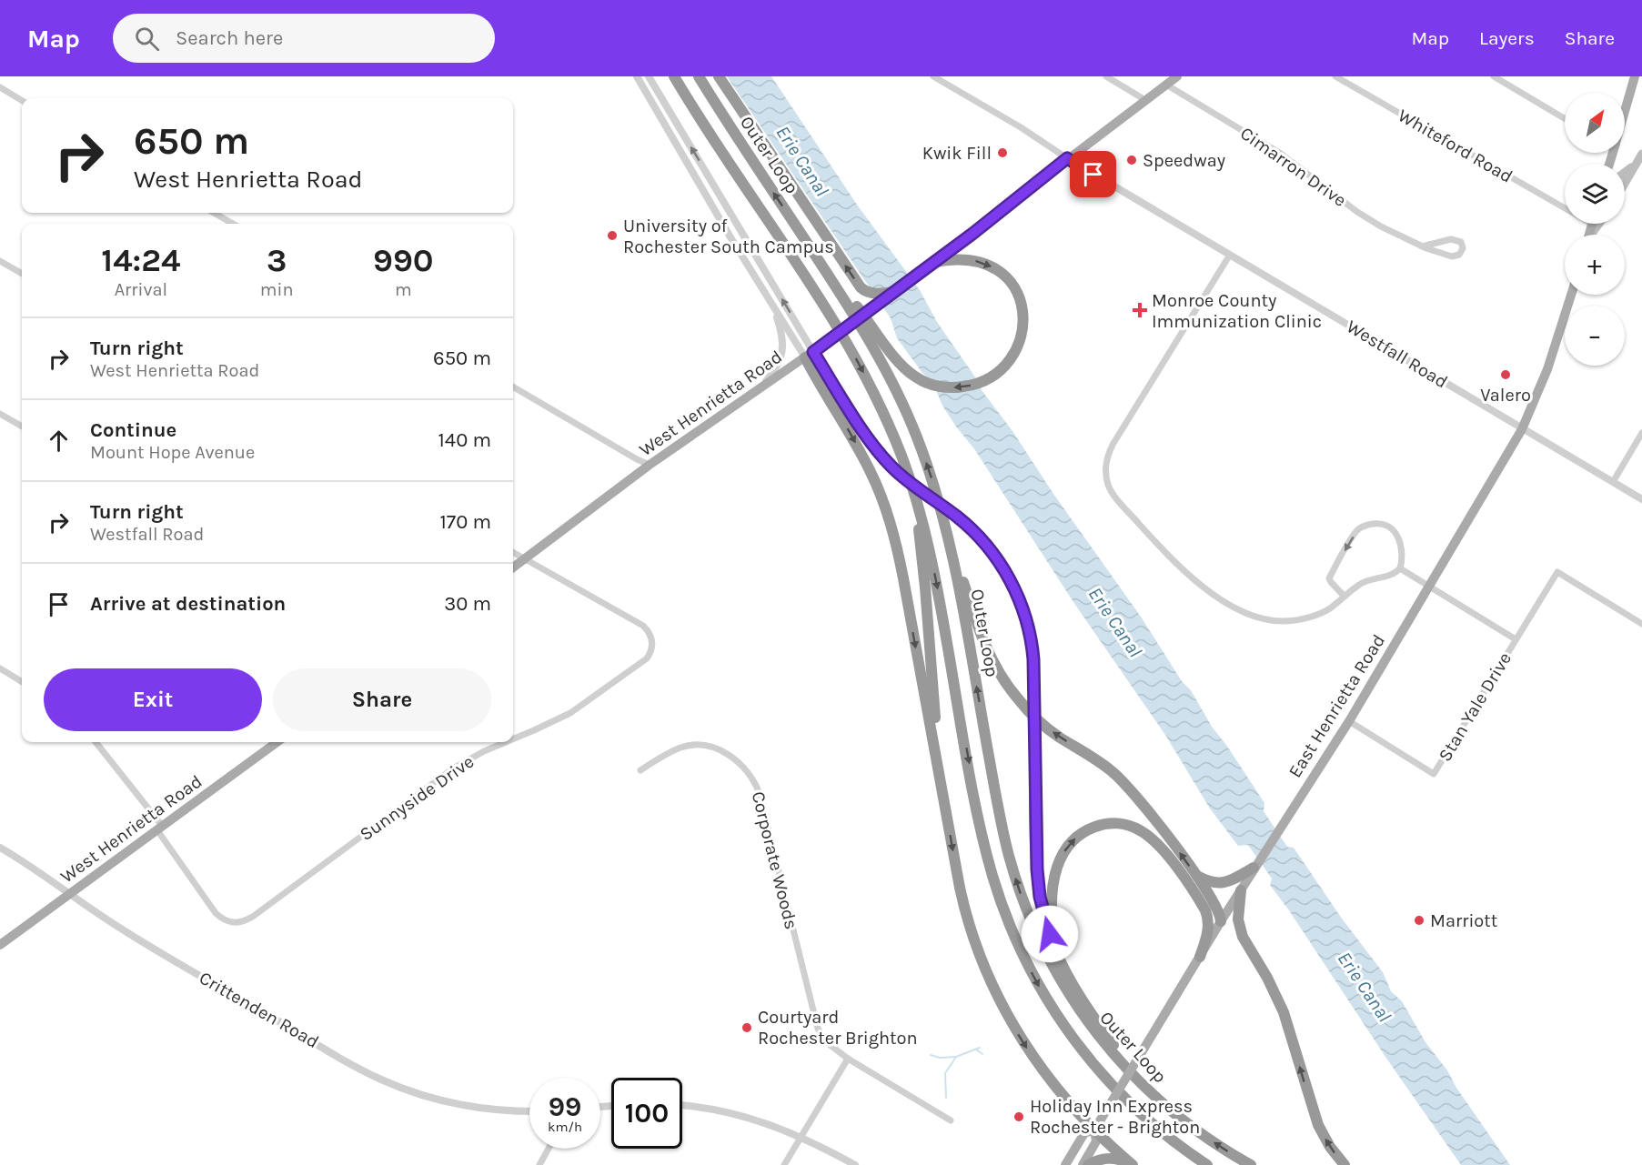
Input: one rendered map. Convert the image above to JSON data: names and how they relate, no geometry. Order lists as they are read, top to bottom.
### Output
{
  "streets": {
    "highway": ["Outer Loop"],
    "main road": ["West Henrietta Road", "East Henrietta Road"],
    "street": [
      "Whiteford Road",
      "Cimarron Drive",
      "Westfall Road",
      "Stan Yale Drive",
      "Sunnyside Drive",
      "Corporate Woods",
      "Crittenden Road"
    ]
  },
  "crossings": [
    ["Cimarron Drive", "West Henrietta Road"],
    ["Westfall Road", "West Henrietta Road"],
    ["Westfall Road", "East Henrietta Road"],
    ["West Henrietta Road", "Sunnyside Drive"],
    ["West Henrietta Road", "Crittenden Road"],
    ["East Henrietta Road", "Stan Yale Drive"]
  ],
  "water": ["Erie Canal"],
  "places": {
    "other": [
      "Kwik Fill",
      "Speedway",
      "University of Rochester South Campus",
      "Valero",
      "Marriott",
      "Courtyard Rochester Brighton",
      "Holiday Inn Express Rochester - Brighton"
    ],
    "health": ["Monroe County Immunization Clinic"]
  },
  "north": "top right",
  "page": {
    "header": "Map",
    "search": "Search here",
    "nav": ["Map", "Layers", "Share"],
    "map_buttons": ["+", "−"],
    "turn": ["650 m", "West Henrietta Road"],
    "eta": [
      "14:24",
      "Arrival",
      "3",
      "min",
      "990",
      "m"
    ],
    "list": [
      {
        "name": "Turn right",
        "note": "West Henrietta Road",
        "value": "650 m"
      },
      {
        "name": "Continue",
        "note": "Mount Hope Avenue",
        "value": "140 m"
      },
      {
        "name": "Turn right",
        "note": "Westfall Road",
        "value": "170 m"
      },
      {
        "name": "Arrive at destination",
        "value": "30 m"
      }
    ],
    "buttons": ["Exit", "Share"],
    "speed": "99 km/h",
    "limit": "100"
  }
}
